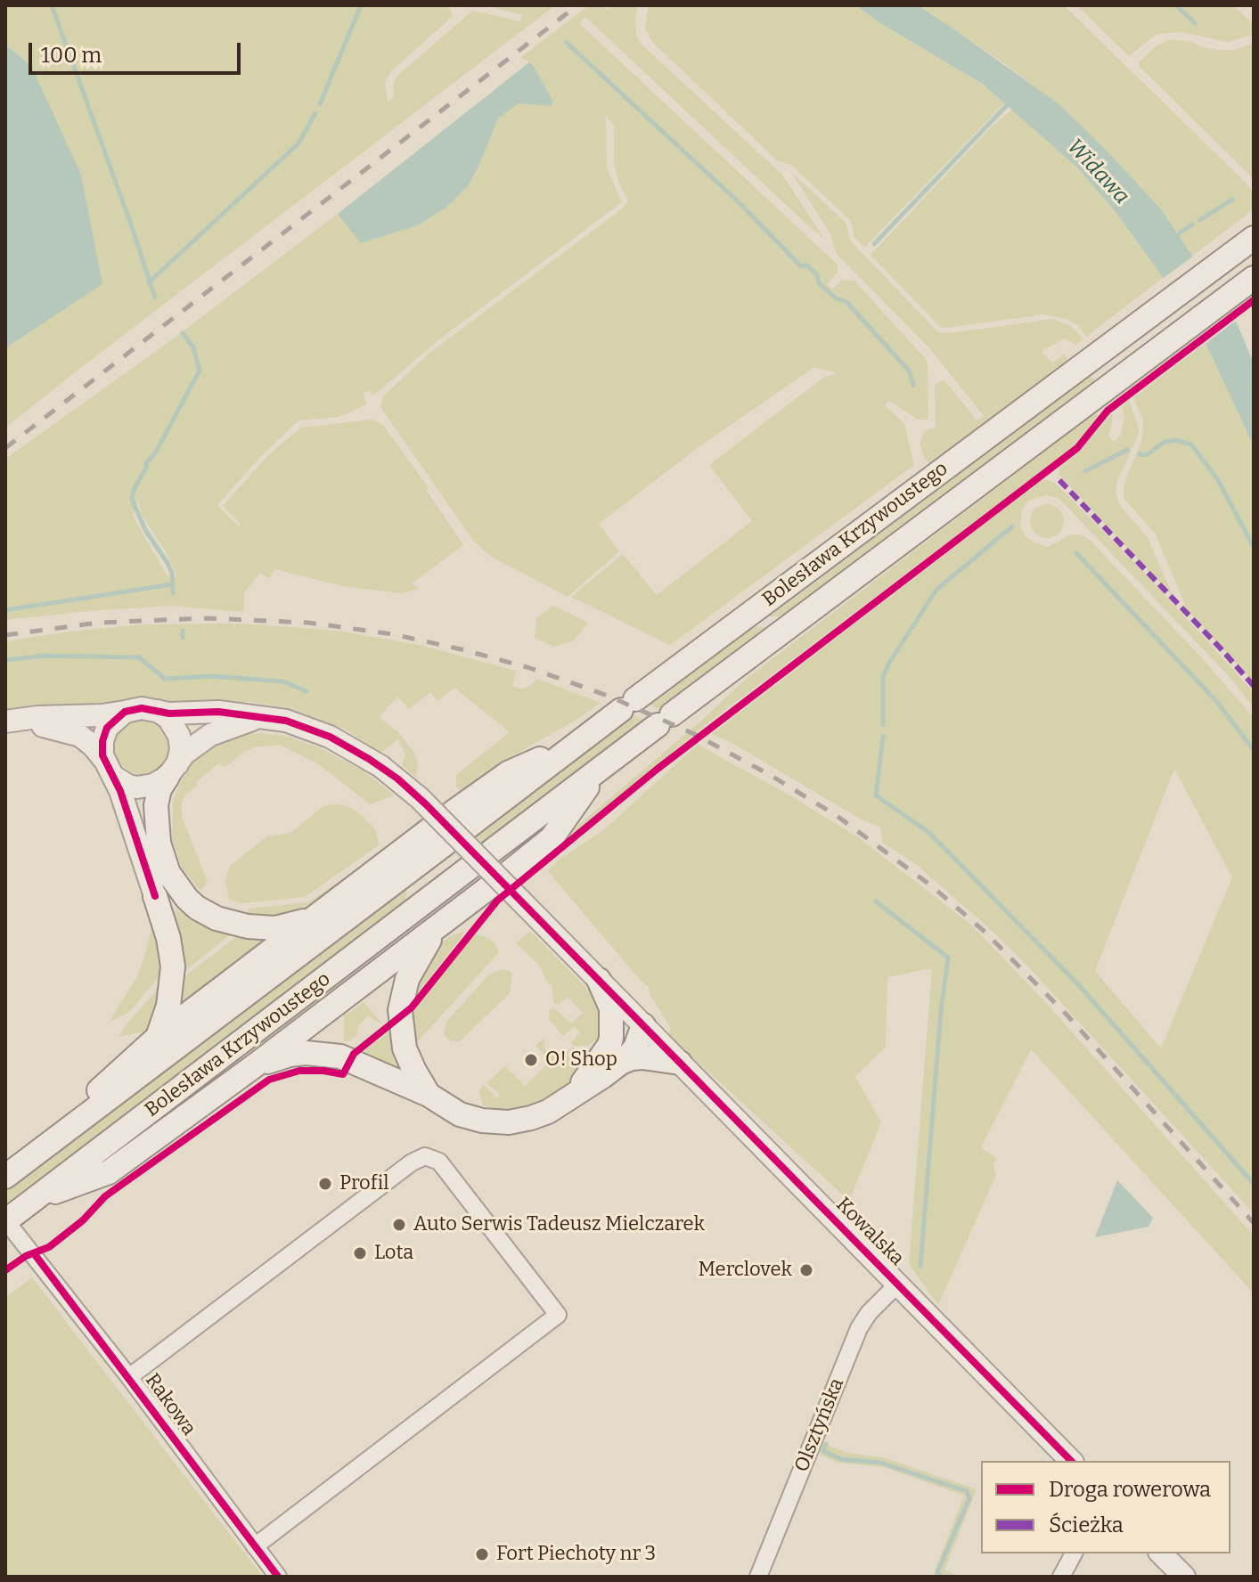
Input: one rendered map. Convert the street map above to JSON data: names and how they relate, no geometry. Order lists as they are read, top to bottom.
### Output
{
  "streets": {
    "main road": ["Bolesława Krzywoustego"],
    "street": ["Kowalska", "Rakowa", "Olsztyńska"]
  },
  "crossings": [
    ["Bolesława Krzywoustego", "Rakowa"],
    ["Kowalska", "Olsztyńska"]
  ],
  "water": ["Widawa"],
  "places": [
    "O! Shop",
    "Profil",
    "Auto Serwis Tadeusz Mielczarek",
    "Lota",
    "Merclovek",
    "Fort Piechoty nr 3"
  ],
  "legend": ["Droga rowerowa", "Ścieżka"],
  "scale_bar": "100 m"
}
